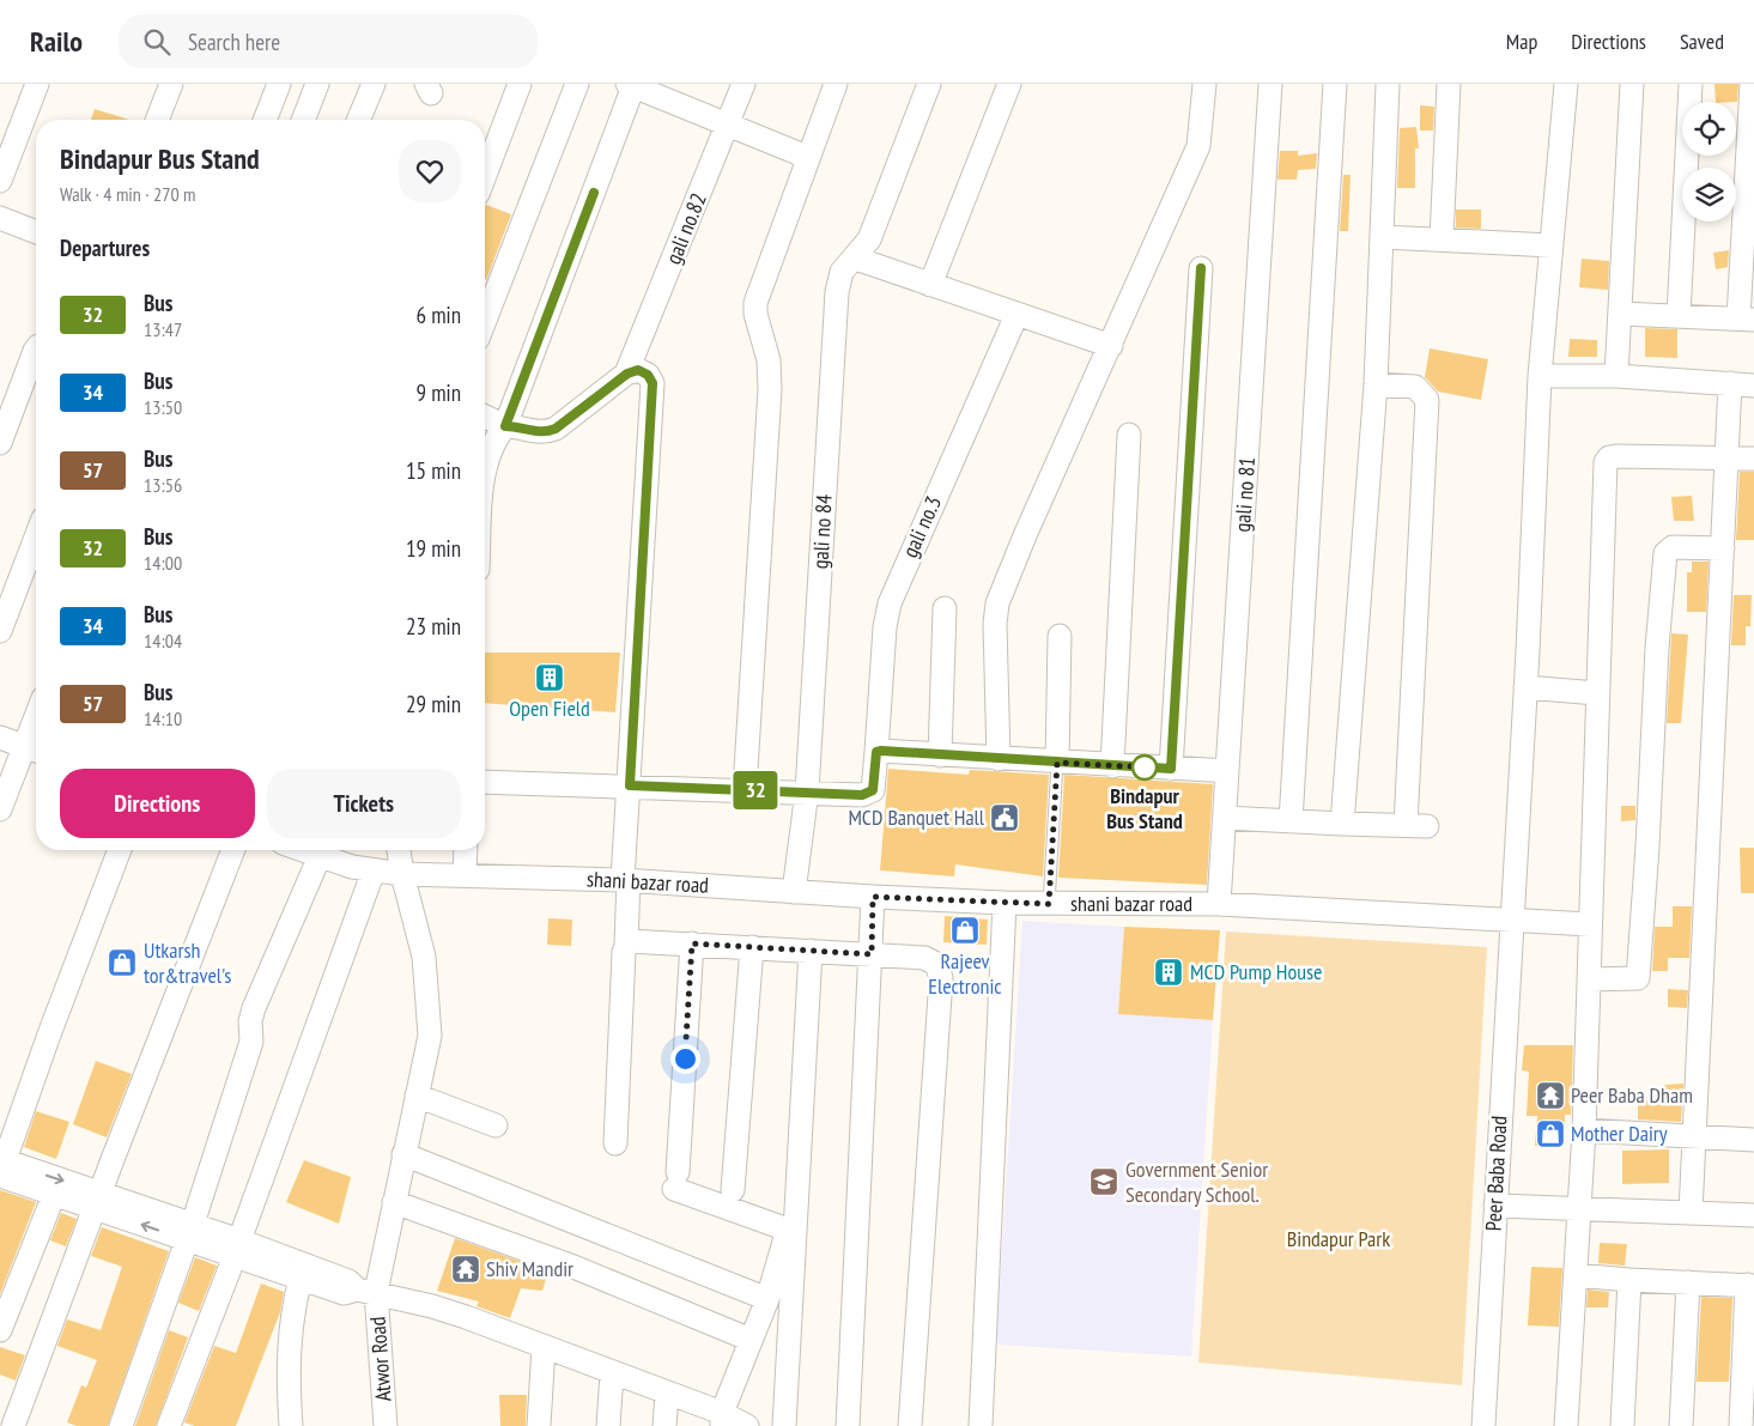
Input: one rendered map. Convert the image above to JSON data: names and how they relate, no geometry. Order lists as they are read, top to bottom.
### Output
{
  "streets": {
    "street": [
      "gali no.82",
      "gali no 81",
      "gali no.3",
      "gali no 84",
      "shani bazar road",
      "Peer Baba Road",
      "Atwor Road"
    ]
  },
  "crossings": [
    ["gali no 81", "shani bazar road"],
    ["gali no.3", "gali no 84"],
    ["gali no 84", "shani bazar road"],
    ["shani bazar road", "Peer Baba Road"],
    ["shani bazar road", "Atwor Road"]
  ],
  "parks": ["Bindapur Park"],
  "places": {
    "building": ["Open Field", "MCD Pump House"],
    "other": ["Bindapur Bus Stand"],
    "public building": ["MCD Banquet Hall"],
    "shop": ["Rajeev Electronic", "Utkarsh tor&travel's", "Mother Dairy"],
    "temple": ["Peer Baba Dham", "Shiv Mandir"],
    "school or university": ["Government Senior Secondary School."]
  },
  "lines": ["bus line 32"],
  "page": {
    "header": "Railo",
    "search": "Search here",
    "nav": ["Map", "Directions", "Saved"],
    "on_map": "32",
    "heading": [
      ["Bindapur Bus Stand", "Walk · 4 min · 270 m"],
      "Departures"
    ],
    "list": [
      {
        "mark": "32",
        "name": "Bus",
        "note": "13:47",
        "value": "6 min"
      },
      {
        "mark": "34",
        "name": "Bus",
        "note": "13:50",
        "value": "9 min"
      },
      {
        "mark": "57",
        "name": "Bus",
        "note": "13:56",
        "value": "15 min"
      },
      {
        "mark": "32",
        "name": "Bus",
        "note": "14:00",
        "value": "19 min"
      },
      {
        "mark": "34",
        "name": "Bus",
        "note": "14:04",
        "value": "23 min"
      },
      {
        "mark": "57",
        "name": "Bus",
        "note": "14:10",
        "value": "29 min"
      }
    ],
    "buttons": ["Directions", "Tickets"]
  }
}
